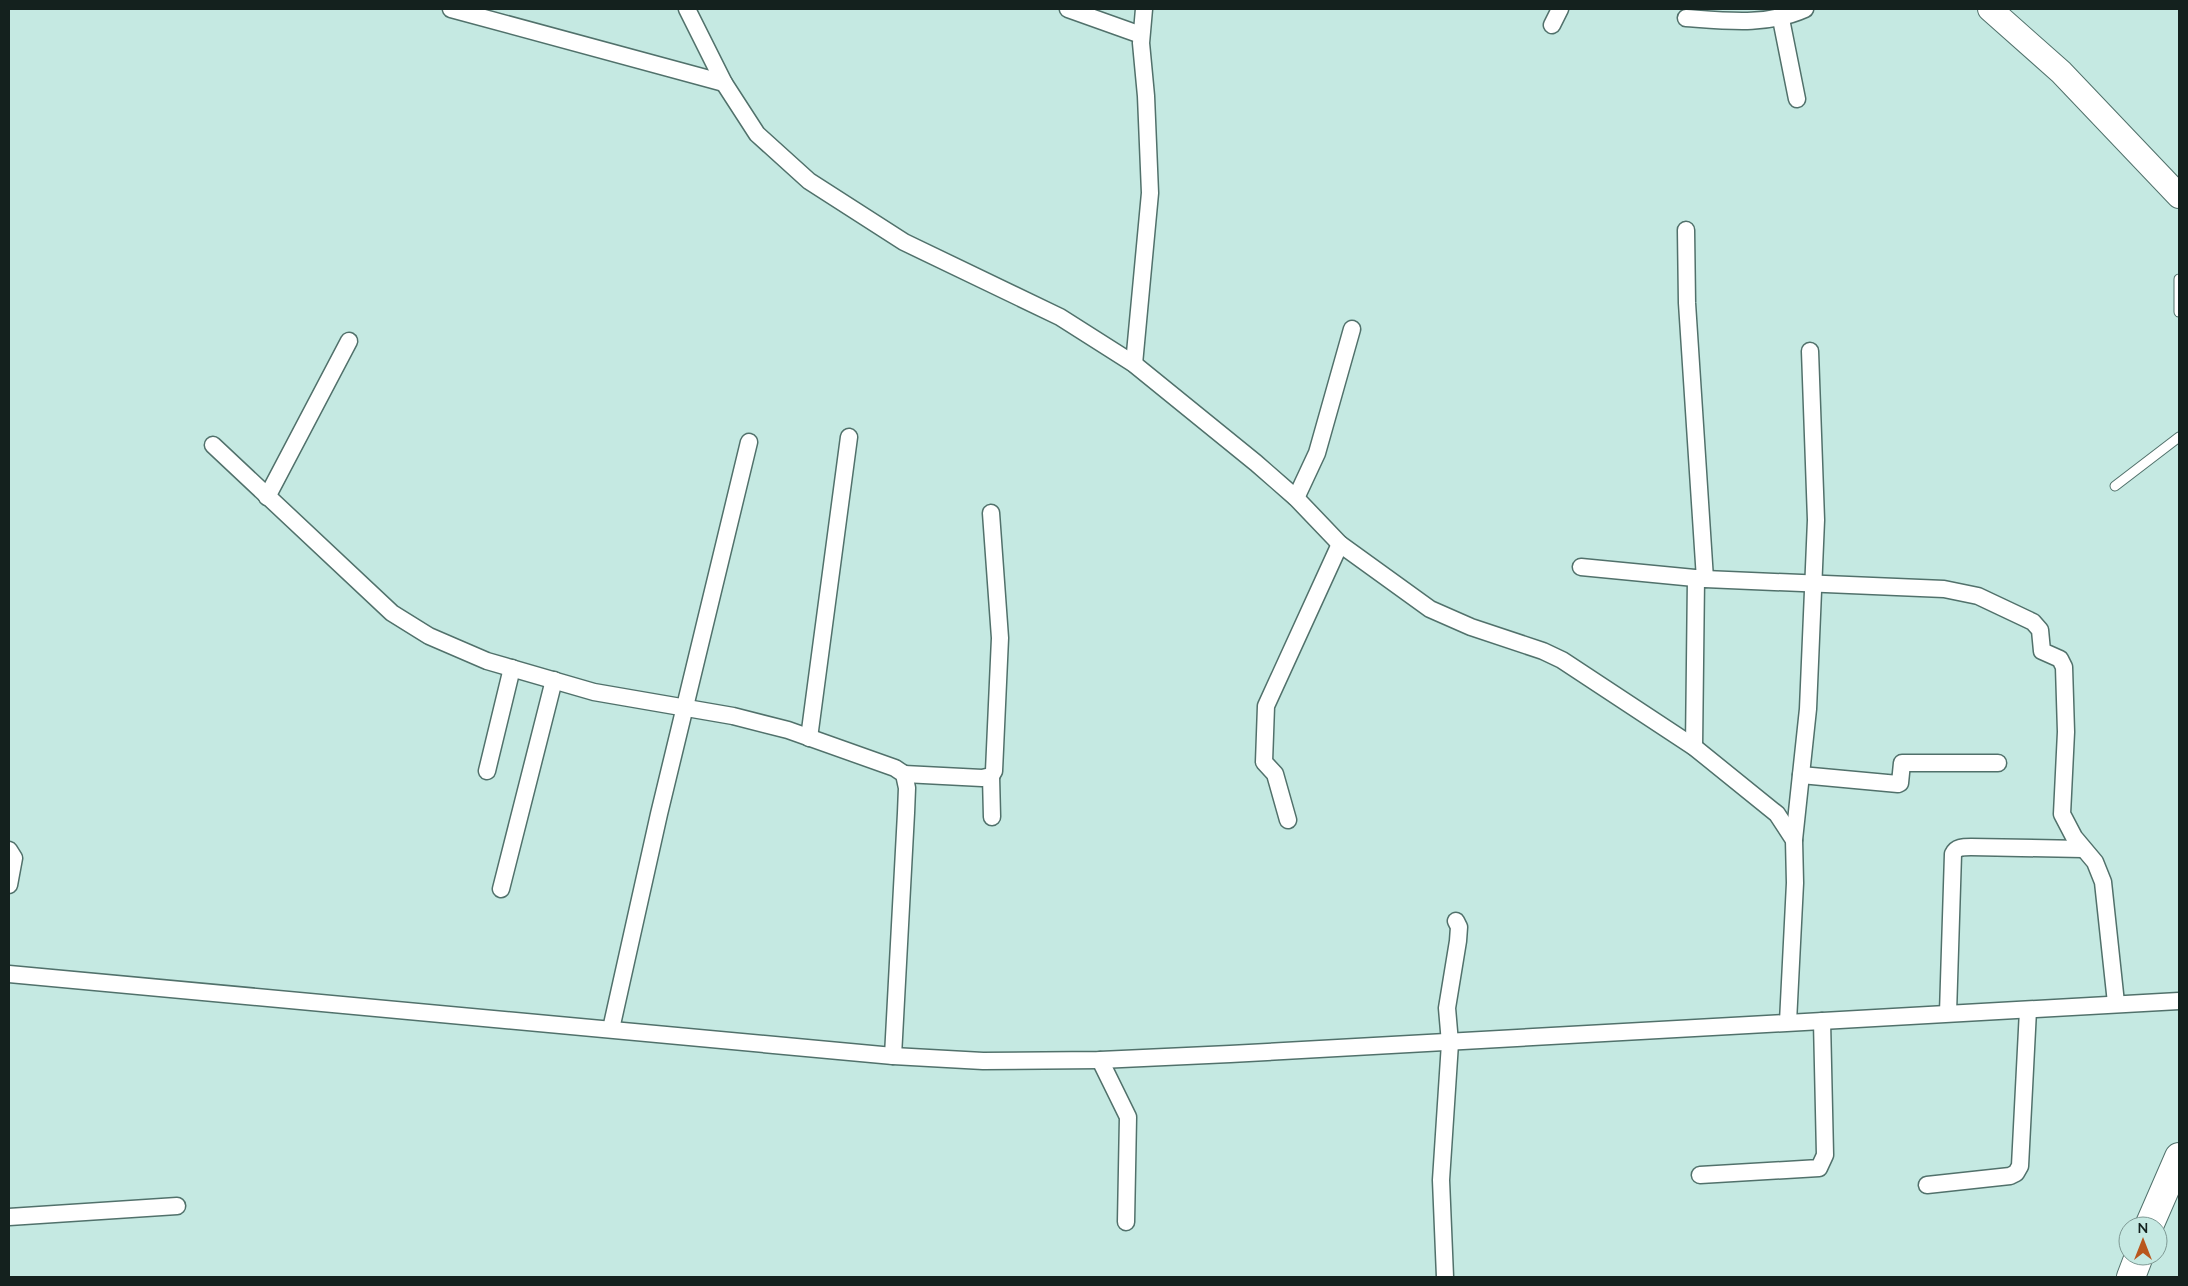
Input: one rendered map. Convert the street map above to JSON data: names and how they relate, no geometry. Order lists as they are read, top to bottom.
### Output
{
  "north": "top"
}
